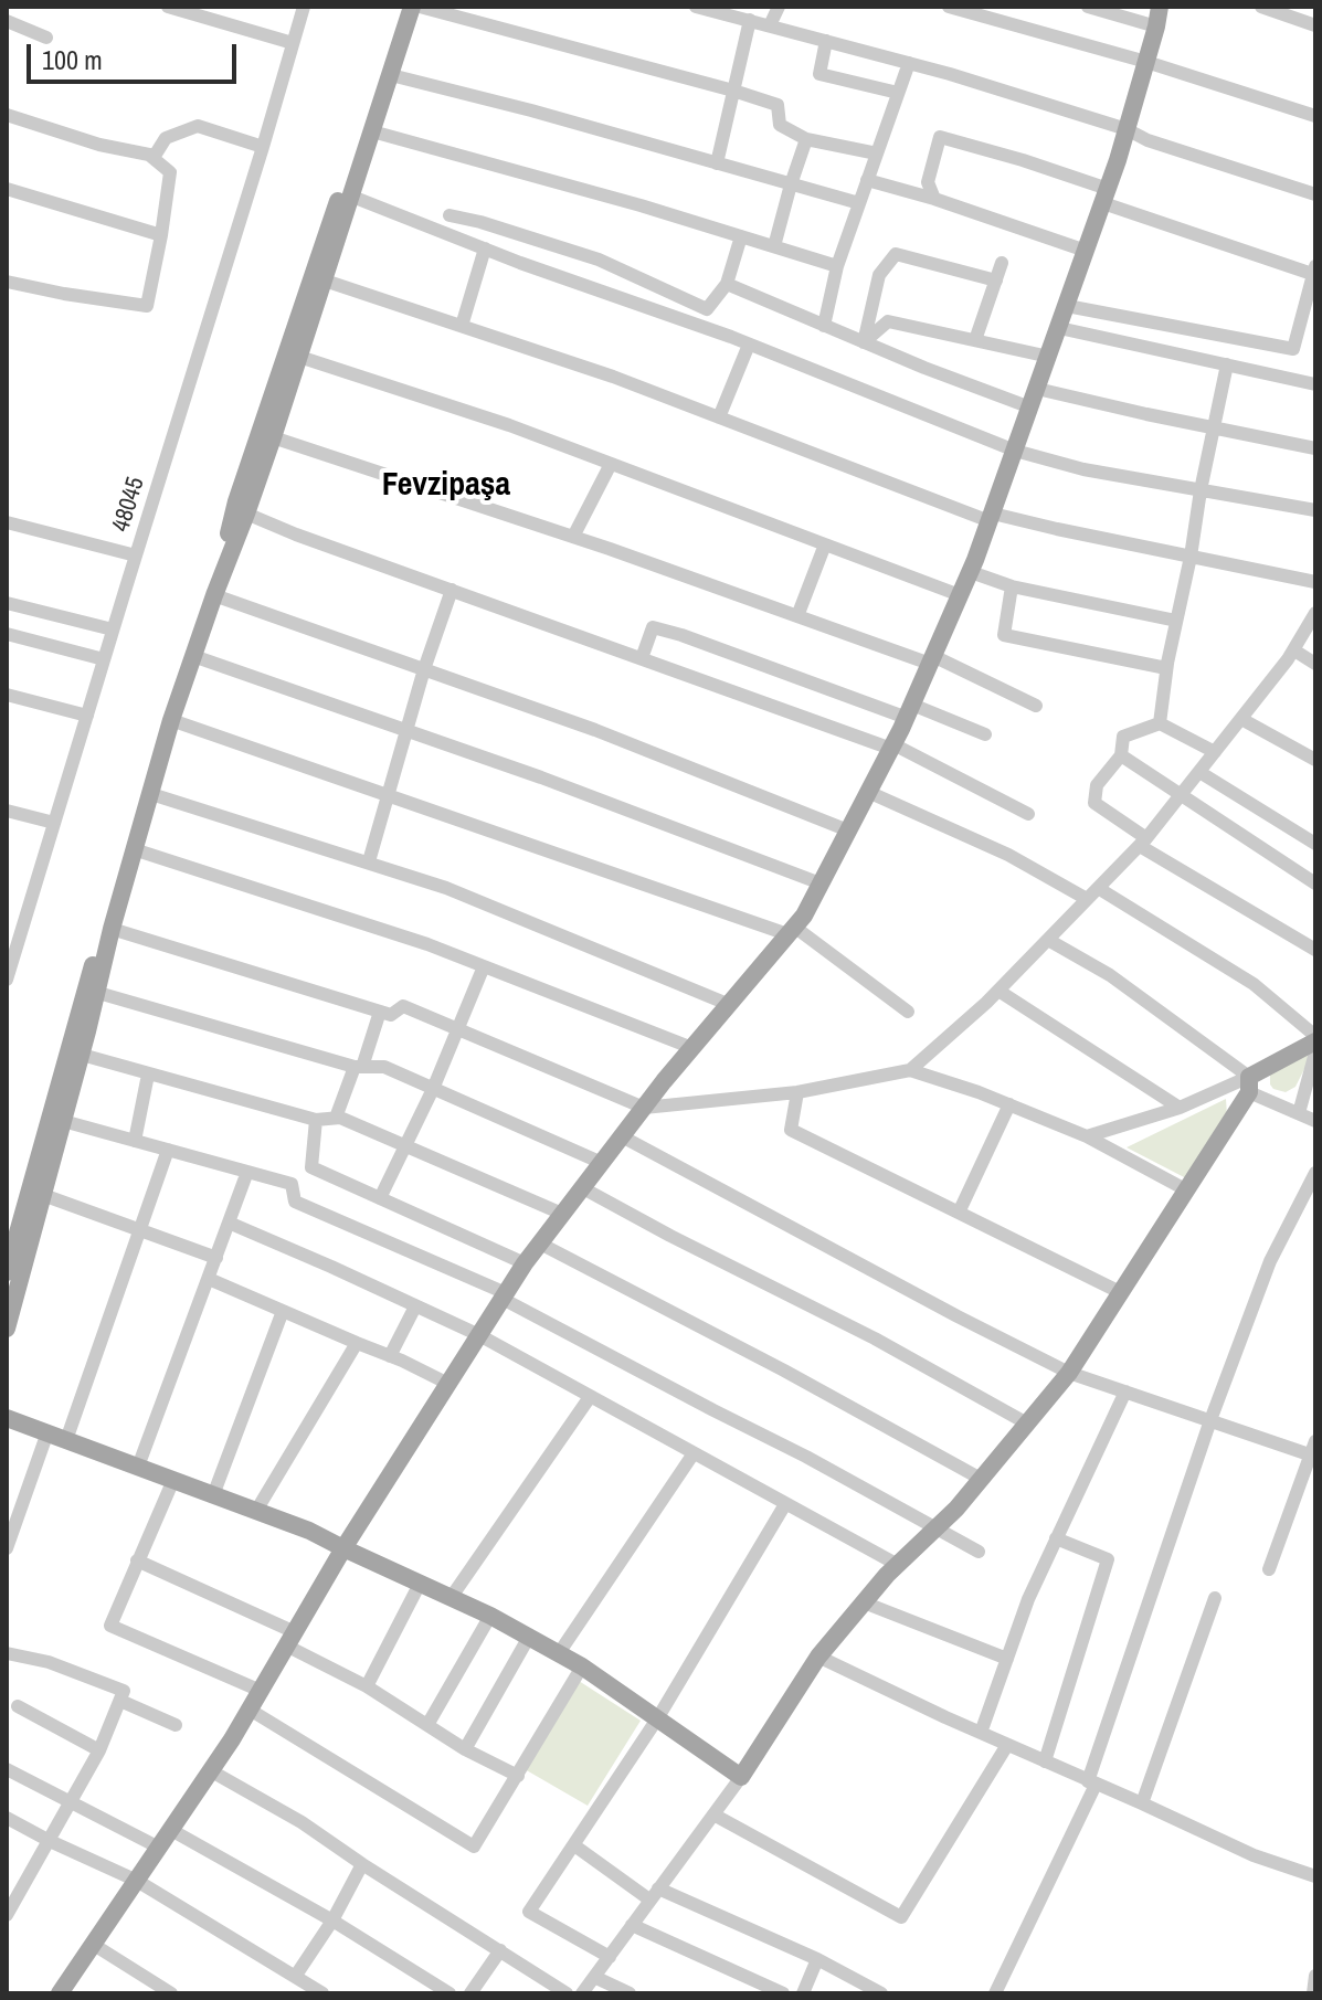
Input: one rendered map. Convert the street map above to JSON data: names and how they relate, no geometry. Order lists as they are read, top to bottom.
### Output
{
  "streets": {
    "street": ["48045"]
  },
  "districts": ["Fevzipaşa"],
  "scale_bar": "100 m"
}
